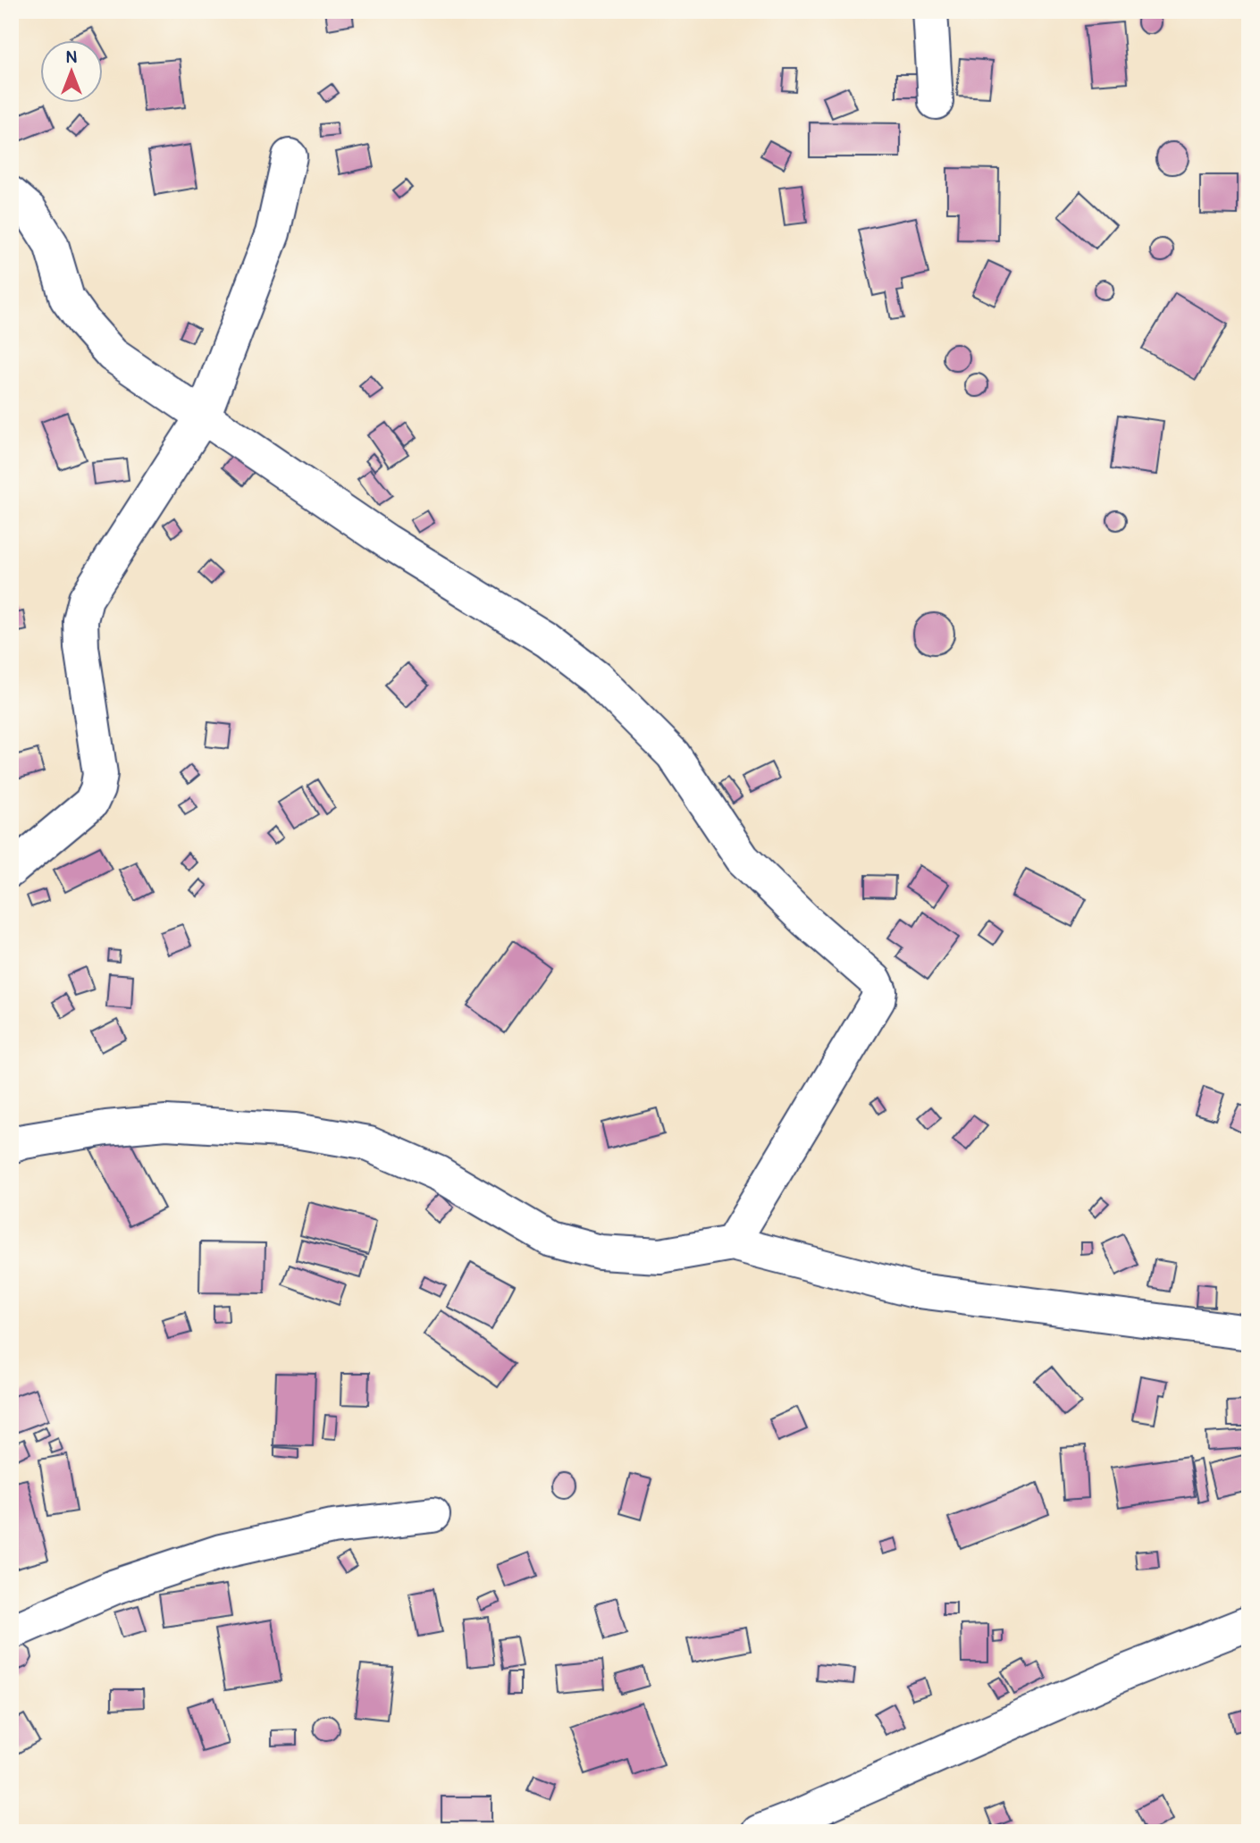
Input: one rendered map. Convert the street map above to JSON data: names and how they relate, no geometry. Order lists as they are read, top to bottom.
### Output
{
  "north": "top"
}
